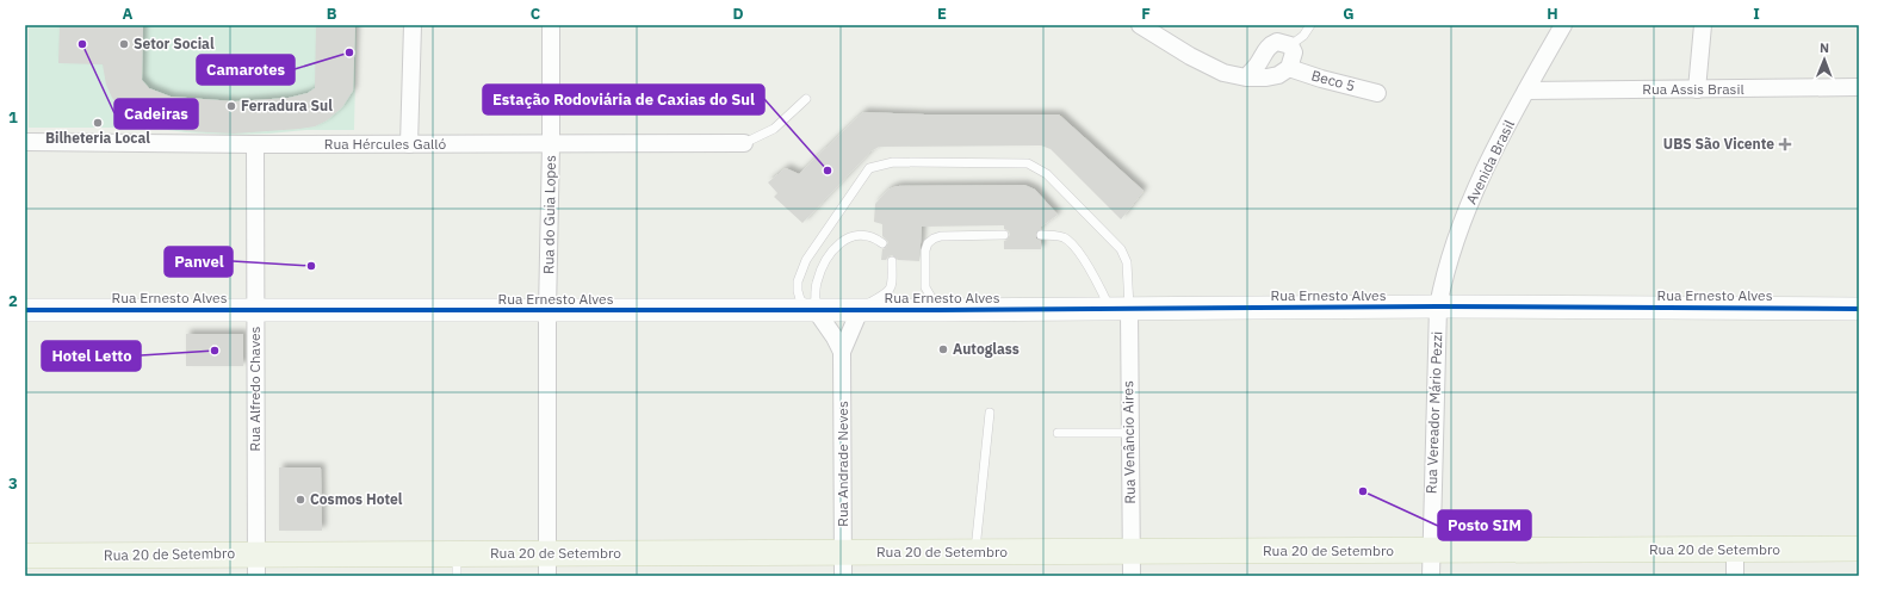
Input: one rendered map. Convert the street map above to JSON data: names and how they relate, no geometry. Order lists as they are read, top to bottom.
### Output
{
  "streets": {
    "main road": ["Rua 20 de Setembro"],
    "street": [
      "Beco 5",
      "Rua Assis Brasil",
      "Rua Hércules Galló",
      "Avenida Brasil",
      "Rua do Guia Lopes",
      "Rua Ernesto Alves",
      "Rua Alfredo Chaves",
      "Rua Vereador Mário Pezzi",
      "Rua Venâncio Aires",
      "Rua Andrade Neves"
    ]
  },
  "crossings": [
    ["Rua Assis Brasil", "Avenida Brasil"],
    ["Rua Hércules Galló", "Rua do Guia Lopes"],
    ["Rua Hércules Galló", "Rua Alfredo Chaves"],
    ["Avenida Brasil", "Rua Ernesto Alves"],
    ["Avenida Brasil", "Rua Vereador Mário Pezzi"],
    ["Rua do Guia Lopes", "Rua Ernesto Alves"],
    ["Rua do Guia Lopes", "Rua 20 de Setembro"],
    ["Rua Ernesto Alves", "Rua Alfredo Chaves"],
    ["Rua Ernesto Alves", "Rua Vereador Mário Pezzi"],
    ["Rua Ernesto Alves", "Rua Venâncio Aires"],
    ["Rua Ernesto Alves", "Rua Andrade Neves"],
    ["Rua Alfredo Chaves", "Rua 20 de Setembro"],
    ["Rua Vereador Mário Pezzi", "Rua 20 de Setembro"],
    ["Rua Venâncio Aires", "Rua 20 de Setembro"],
    ["Rua Andrade Neves", "Rua 20 de Setembro"]
  ],
  "places": {
    "other": [
      "Cadeiras",
      "Setor Social",
      "Camarotes",
      "Ferradura Sul",
      "Bilheteria Local",
      "Estação Rodoviária de Caxias do Sul",
      "Panvel",
      "Autoglass",
      "Hotel Letto",
      "Posto SIM",
      "Cosmos Hotel"
    ],
    "health": ["UBS São Vicente"]
  },
  "north": "top",
  "grid": {
    "columns": [
      "A",
      "B",
      "C",
      "D",
      "E",
      "F",
      "G",
      "H",
      "I"
    ],
    "rows": ["1", "2", "3"]
  }
}
